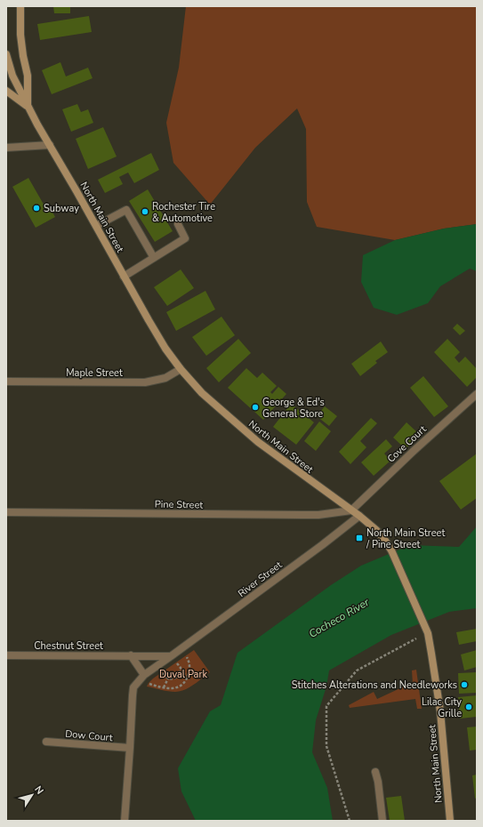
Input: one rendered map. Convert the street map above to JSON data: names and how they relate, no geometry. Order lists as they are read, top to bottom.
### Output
{
  "streets": {
    "main road": ["North Main Street"],
    "street": [
      "Maple Street",
      "Cove Court",
      "Pine Street",
      "River Street",
      "Chestnut Street",
      "Dow Court"
    ]
  },
  "crossings": [
    ["North Main Street", "Maple Street"],
    ["North Main Street", "Cove Court"],
    ["North Main Street", "Pine Street"],
    ["North Main Street", "River Street"],
    ["Cove Court", "Pine Street"],
    ["River Street", "Dow Court"]
  ],
  "water": ["Cocheco River"],
  "parks": ["Duval Park"],
  "places": {
    "other": [
      "Subway",
      "Rochester Tire & Automotive",
      "George & Ed's General Store",
      "Stitches Alterations and Needleworks",
      "Lilac City Grille"
    ],
    "transit": ["North Main Street / Pine Street"]
  },
  "north": "top right"
}
